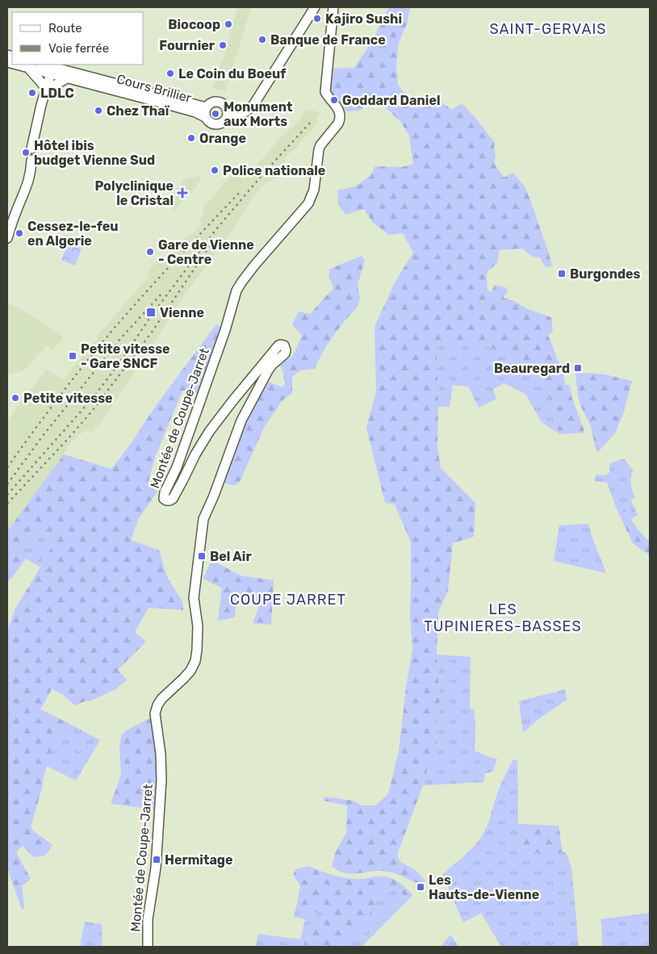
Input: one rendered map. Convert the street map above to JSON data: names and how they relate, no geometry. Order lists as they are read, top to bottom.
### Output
{
  "streets": {
    "main road": ["Cours Brillier", "Montée de Coupe-Jarret"]
  },
  "districts": ["SAINT-GERVAIS", "COUPE JARRET", "LES TUPINIERES-BASSES"],
  "places": {
    "other": [
      "Kajiro Sushi",
      "Biocoop",
      "Banque de France",
      "Fournier",
      "Le Coin du Boeuf",
      "LDLC",
      "Goddard Daniel",
      "Chez Thaï",
      "Monument aux Morts",
      "Orange",
      "Hôtel ibis budget Vienne Sud",
      "Police nationale",
      "Cessez-le-feu en Algerie",
      "Gare de Vienne - Centre",
      "Petite vitesse"
    ],
    "health": ["Polyclinique le Cristal"],
    "transit": [
      "Burgondes",
      "Vienne",
      "Petite vitesse - Gare SNCF",
      "Beauregard",
      "Bel Air",
      "Hermitage",
      "Les Hauts-de-Vienne"
    ]
  },
  "legend": ["Route", "Voie ferrée"]
}
